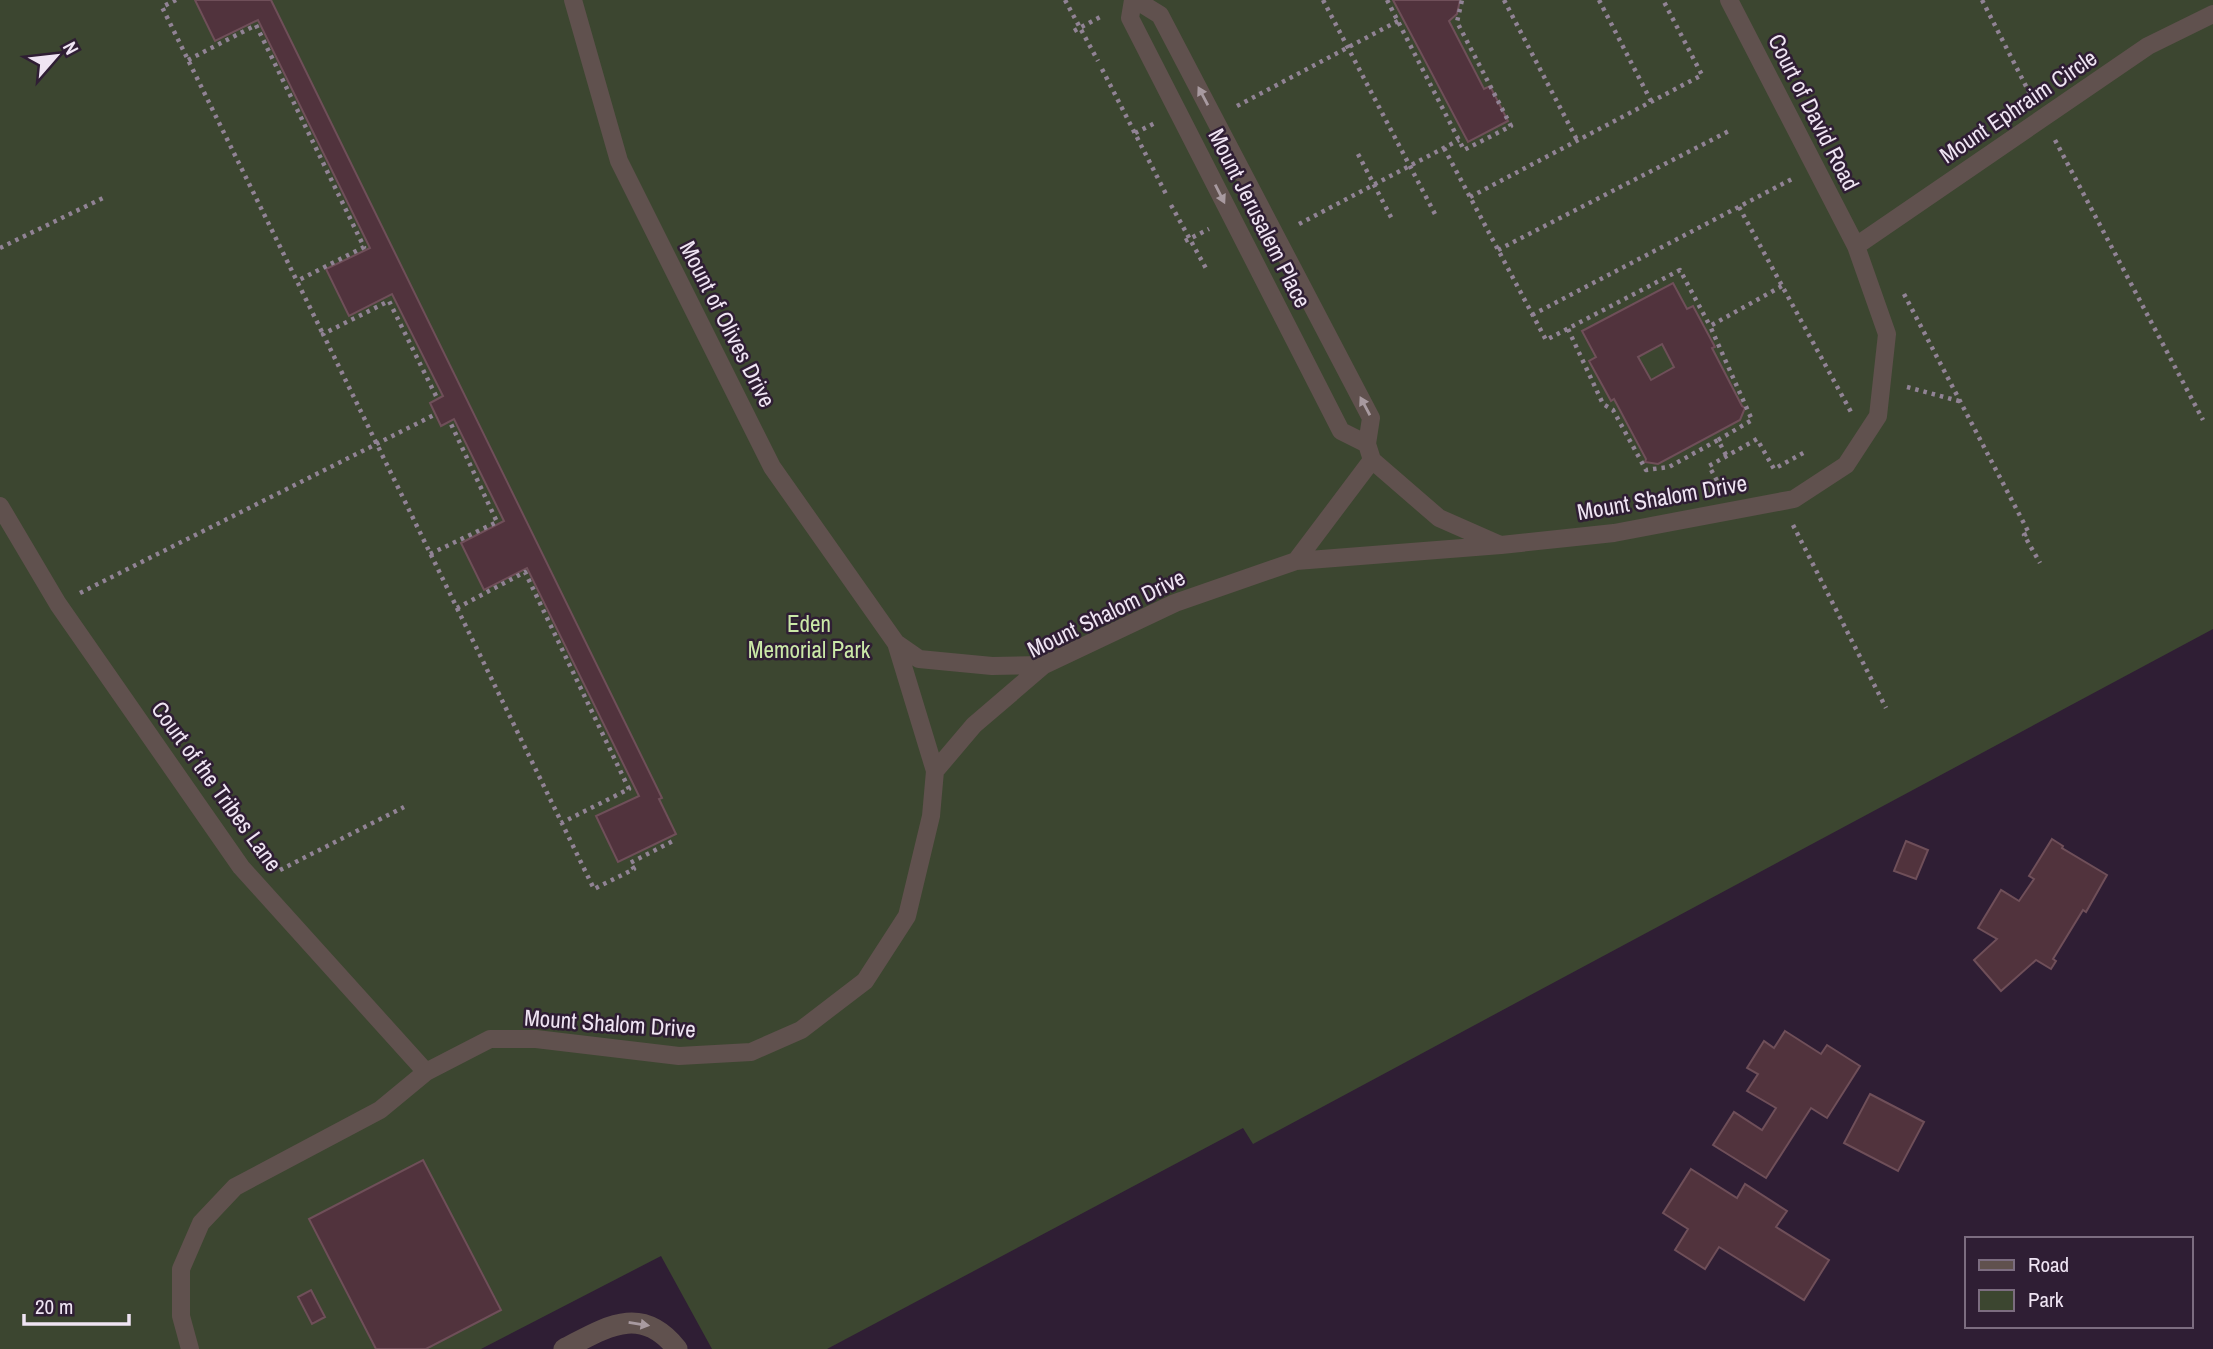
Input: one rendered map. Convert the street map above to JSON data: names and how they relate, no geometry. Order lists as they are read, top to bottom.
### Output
{
  "streets": {
    "lane": [
      "Mount Ephraim Circle",
      "Court of David Road",
      "Mount Jerusalem Place",
      "Mount of Olives Drive",
      "Mount Shalom Drive",
      "Court of the Tribes Lane"
    ]
  },
  "crossings": [
    ["Mount Ephraim Circle", "Court of David Road"],
    ["Mount Ephraim Circle", "Mount Shalom Drive"],
    ["Court of David Road", "Mount Shalom Drive"],
    ["Mount Jerusalem Place", "Mount Shalom Drive"],
    ["Mount of Olives Drive", "Mount Shalom Drive"],
    ["Mount Shalom Drive", "Court of the Tribes Lane"]
  ],
  "parks": ["Eden Memorial Park"],
  "legend": ["Road", "Park"],
  "scale_bar": "20 m",
  "north": "top right"
}
